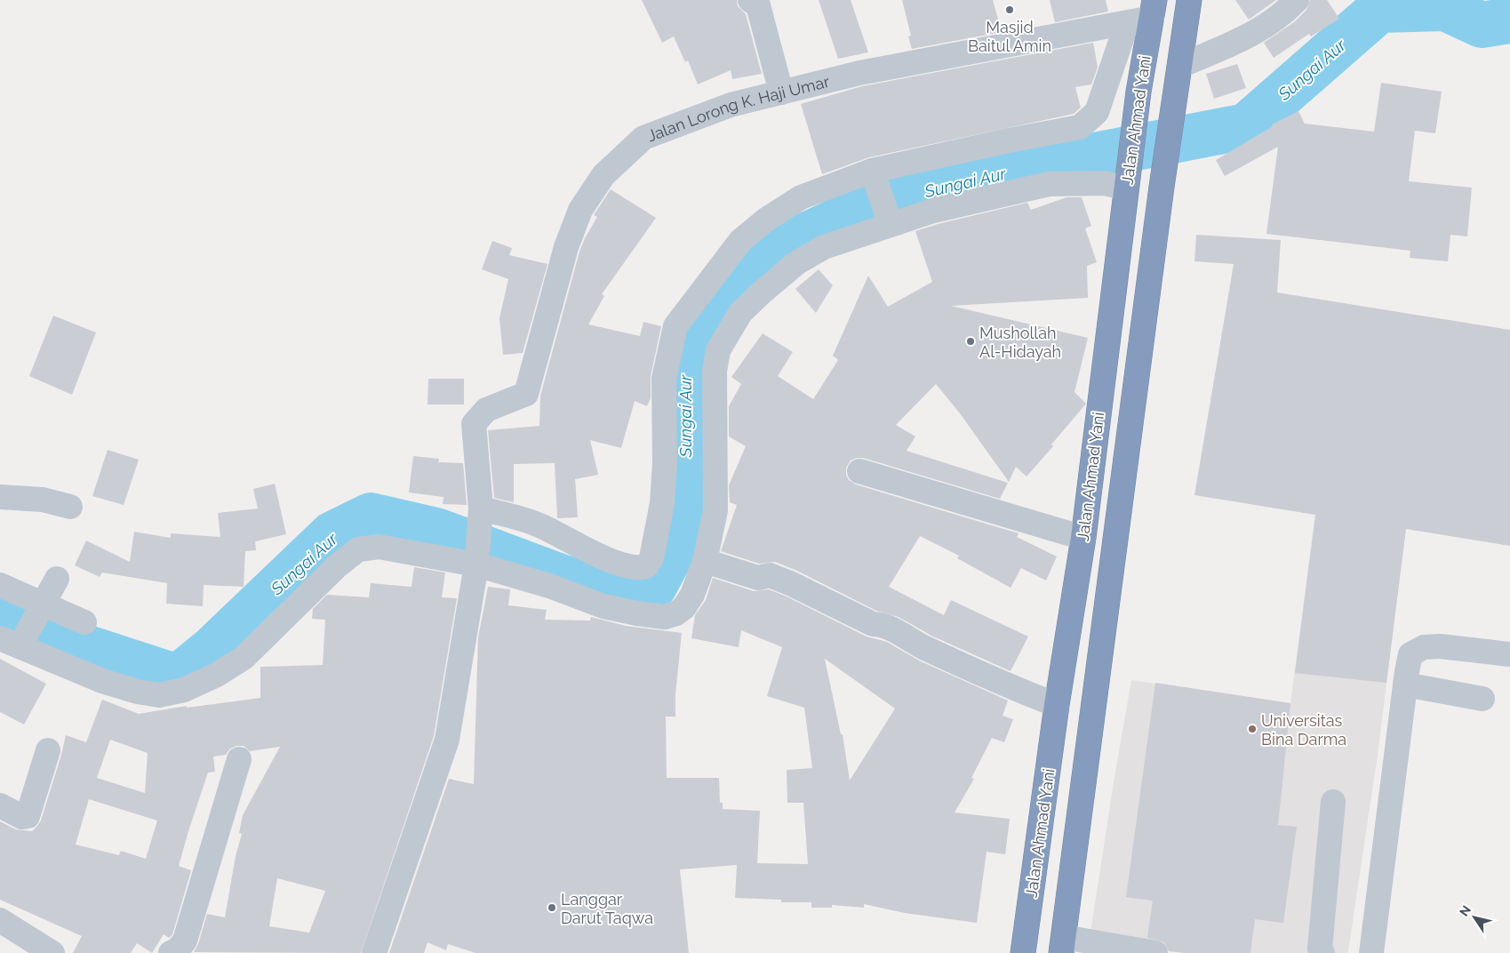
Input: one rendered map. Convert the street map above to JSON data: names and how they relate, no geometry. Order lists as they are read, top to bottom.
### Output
{
  "streets": {
    "highway": ["Jalan Ahmad Yani"],
    "street": ["Jalan Lorong K. Haji Umar"]
  },
  "crossings": [
    ["Jalan Lorong K. Haji Umar", "Jalan Ahmad Yani"]
  ],
  "water": ["Sungai Aur"],
  "places": [
    "Masjid Baitul Amin",
    "Mushollah Al-Hidayah",
    "Universitas Bina Darma",
    "Langgar Darut Taqwa"
  ],
  "north": "top left"
}
